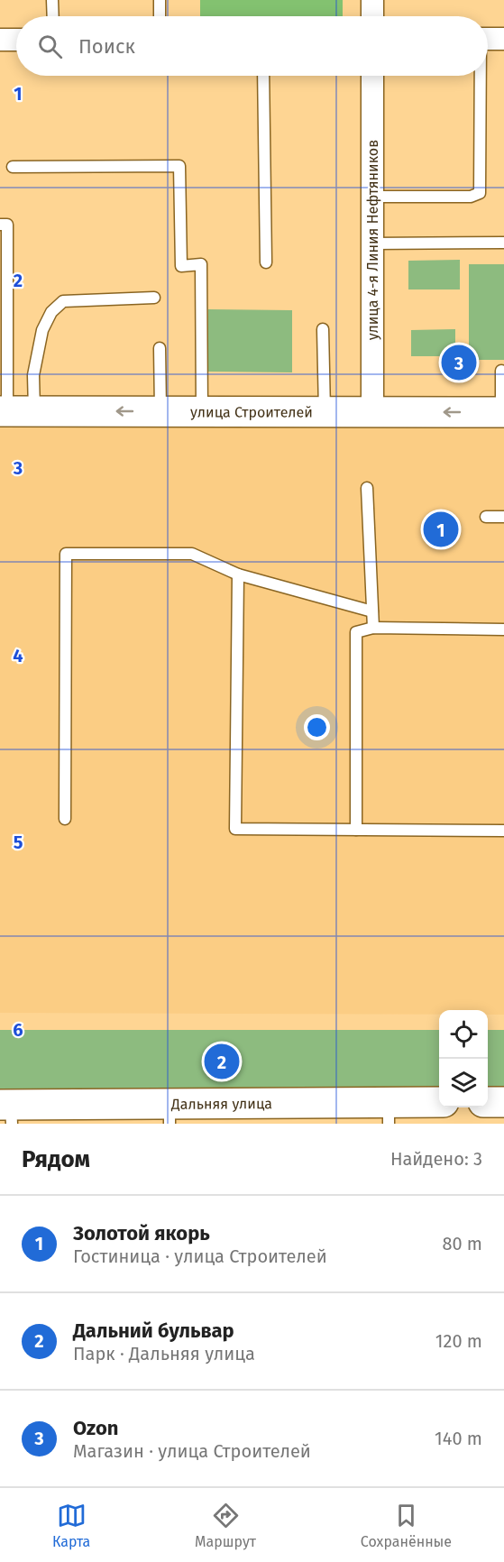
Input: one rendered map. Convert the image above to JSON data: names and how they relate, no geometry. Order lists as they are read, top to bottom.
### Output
{
  "streets": {
    "street": ["улица 4-я Линия Нефтяников", "улица Строителей", "Дальняя улица"]
  },
  "crossings": [
    ["улица 4-я Линия Нефтяников", "улица Строителей"]
  ],
  "one_way": ["улица Строителей"],
  "page": {
    "search": "Поиск",
    "pins": ["3", "1", "2"],
    "heading": ["Рядом", "Найдено: 3"],
    "list": [
      {
        "mark": "1",
        "name": "Золотой якорь",
        "note": "Гостиница · улица Строителей",
        "value": "80 m"
      },
      {
        "mark": "2",
        "name": "Дальний бульвар",
        "note": "Парк · Дальняя улица",
        "value": "120 m"
      },
      {
        "mark": "3",
        "name": "Ozon",
        "note": "Магазин · улица Строителей",
        "value": "140 m"
      }
    ],
    "nav": ["Карта", "Маршрут", "Сохранённые"]
  },
  "grid": {
    "rows": [
      "1",
      "2",
      "3",
      "4",
      "5",
      "6"
    ]
  }
}
